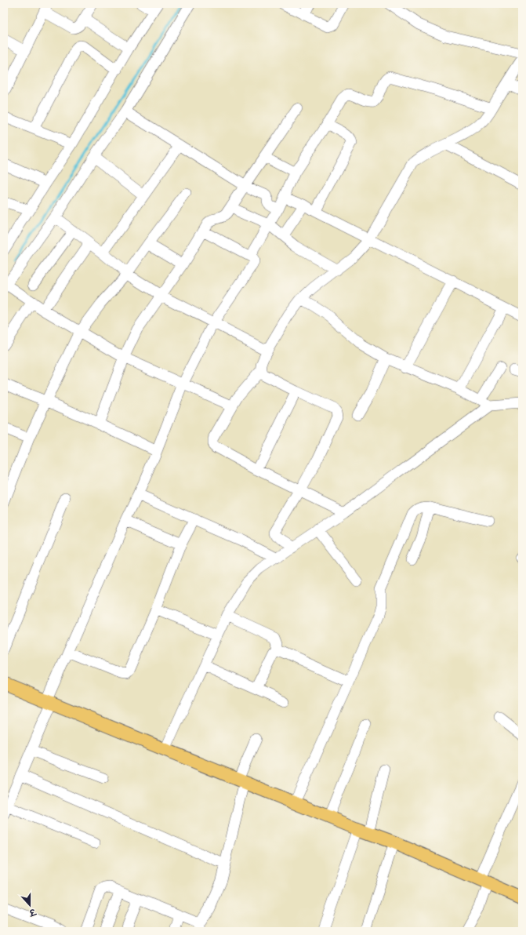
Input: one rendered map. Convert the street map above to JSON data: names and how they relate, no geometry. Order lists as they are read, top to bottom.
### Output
{
  "north": "bottom"
}
